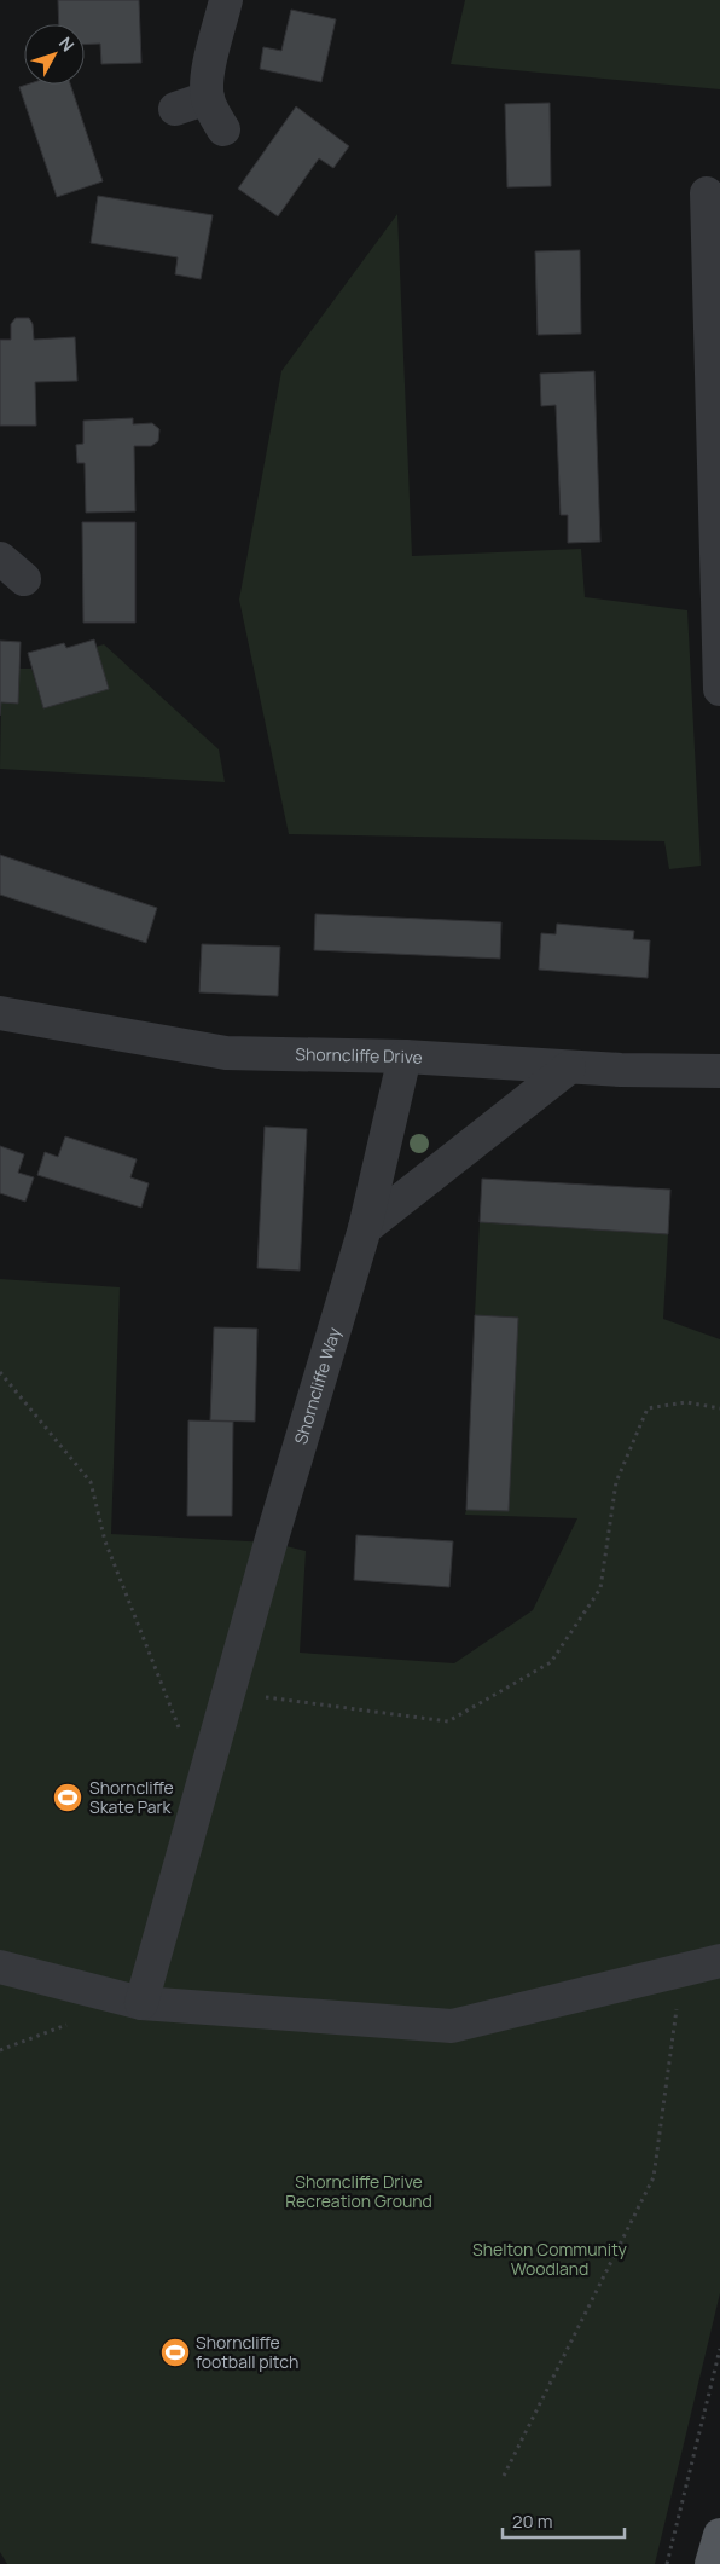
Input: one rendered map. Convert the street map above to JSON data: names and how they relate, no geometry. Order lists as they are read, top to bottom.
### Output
{
  "streets": {
    "street": ["Shorncliffe Drive", "Shorncliffe Way"]
  },
  "crossings": [
    ["Shorncliffe Drive", "Shorncliffe Way"]
  ],
  "parks": ["Shorncliffe Drive Recreation Ground", "Shelton Community Woodland"],
  "places": {
    "sports": ["Shorncliffe Skate Park", "Shorncliffe football pitch"]
  },
  "scale_bar": "20 m",
  "north": "top right"
}
